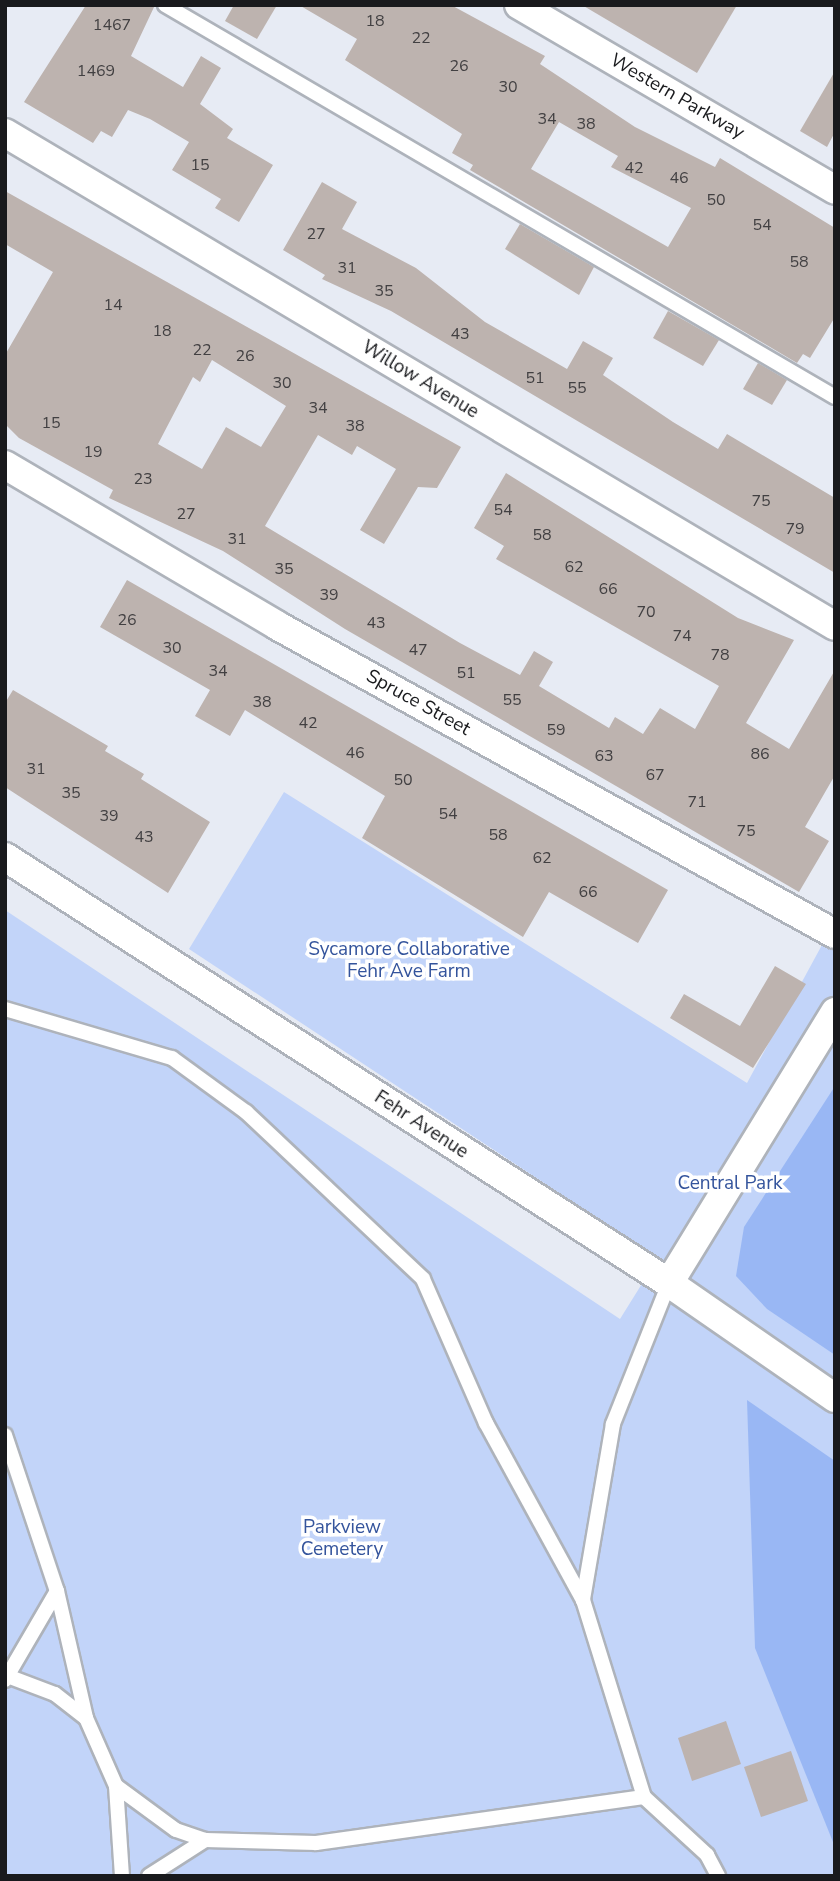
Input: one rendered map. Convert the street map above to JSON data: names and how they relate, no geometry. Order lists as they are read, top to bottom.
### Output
{
  "streets": {
    "street": [
      "Western Parkway",
      "Willow Avenue",
      "Spruce Street",
      "Fehr Avenue"
    ]
  },
  "parks": ["Sycamore Collaborative Fehr Ave Farm", "Central Park", "Parkview Cemetery"],
  "house_numbers": [
    "18",
    "1467",
    "22",
    "26",
    "1469",
    "30",
    "34",
    "38",
    "15",
    "42",
    "46",
    "50",
    "54",
    "27",
    "58",
    "31",
    "35",
    "14",
    "18",
    "43",
    "22",
    "26",
    "51",
    "30",
    "55",
    "34",
    "15",
    "38",
    "19",
    "23",
    "75",
    "54",
    "27",
    "79",
    "58",
    "31",
    "62",
    "35",
    "66",
    "39",
    "70",
    "26",
    "43",
    "74",
    "30",
    "47",
    "78",
    "34",
    "51",
    "55",
    "38",
    "42",
    "59",
    "46",
    "86",
    "63",
    "31",
    "67",
    "50",
    "35",
    "71",
    "54",
    "39",
    "75",
    "58",
    "43",
    "62",
    "66"
  ]
}
